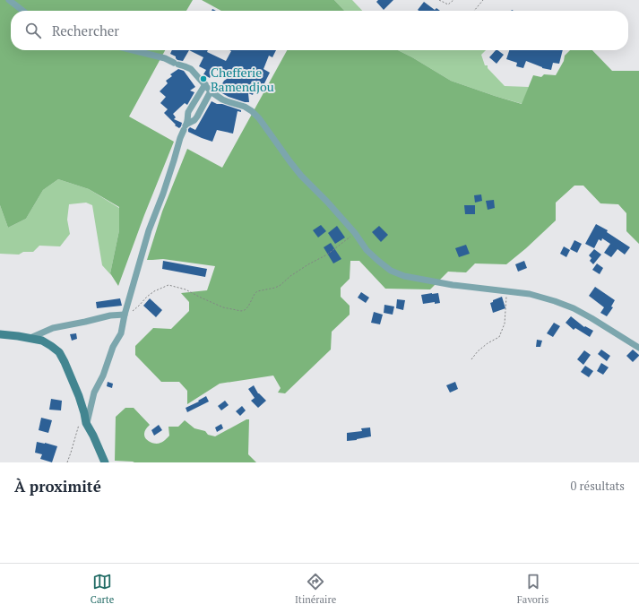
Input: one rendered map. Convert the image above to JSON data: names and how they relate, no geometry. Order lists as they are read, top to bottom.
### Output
{
  "places": ["Chefferie Bamendjou"],
  "page": {
    "search": "Rechercher",
    "heading": ["À proximité", "0 résultats"],
    "nav": ["Carte", "Itinéraire", "Favoris"]
  }
}
